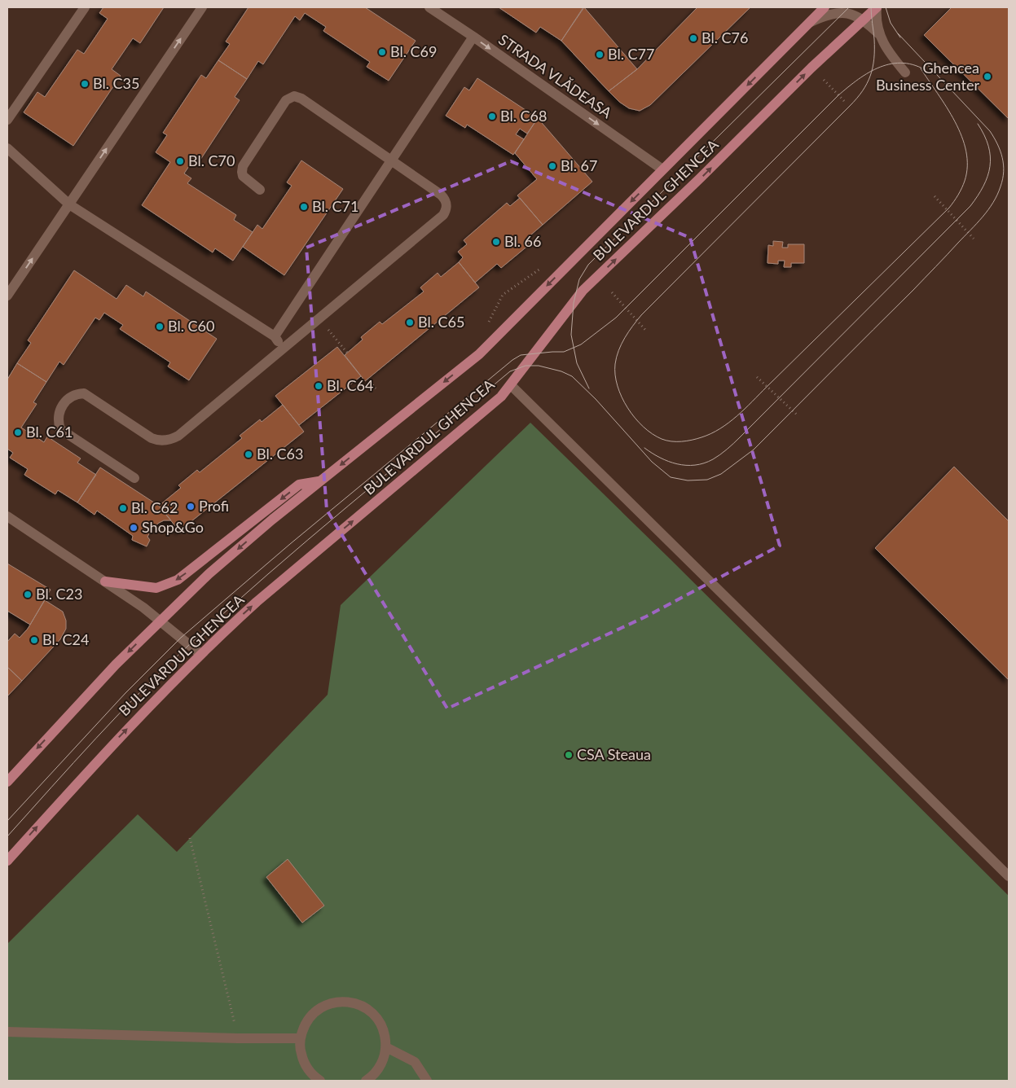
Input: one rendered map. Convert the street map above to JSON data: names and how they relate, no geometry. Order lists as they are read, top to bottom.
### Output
{
  "streets": {
    "main road": ["BULEVARDUL GHENCEA"],
    "street": ["STRADA VLĂDEASA"]
  },
  "crossings": [
    ["STRADA VLĂDEASA", "BULEVARDUL GHENCEA"]
  ],
  "one_way": ["STRADA VLĂDEASA"],
  "places": [
    "Bl. C76",
    "Bl. C69",
    "Bl. C77",
    "Ghencea Business Center",
    "Bl. C35",
    "Bl. C68",
    "Bl. C70",
    "Bl. 67",
    "Bl. C71",
    "Bl. 66",
    "Bl. C65",
    "Bl. C60",
    "Bl. C64",
    "Bl. C61",
    "Bl. C63",
    "Profi",
    "Bl. C62",
    "Shop&Go",
    "Bl. C23",
    "Bl. C24",
    "CSA Steaua"
  ]
}
